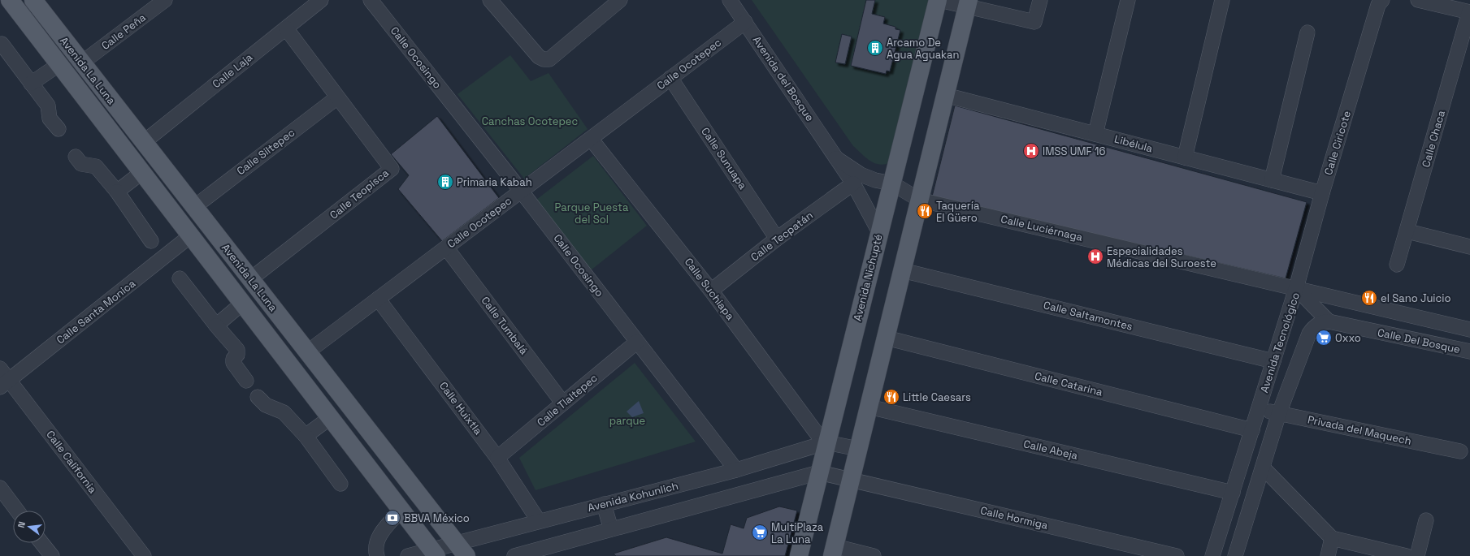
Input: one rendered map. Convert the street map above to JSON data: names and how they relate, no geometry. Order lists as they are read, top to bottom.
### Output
{
  "streets": {
    "main road": ["Avenida La Luna", "Avenida Nichupté"],
    "street": [
      "Calle Peña",
      "Calle Ocosingo",
      "Calle Ocotepec",
      "Calle Laja",
      "Avenida del Bosque",
      "Calle Chaca",
      "Calle Ciricote",
      "Libélula",
      "Calle Siltepec",
      "Calle Sunuapa",
      "Calle Teopisca",
      "Calle Luciérnaga",
      "Calle Tecpatán",
      "Calle Suchiapa",
      "Calle Santa Monica",
      "Calle Saltamontes",
      "Calle Tumbalá",
      "Calle Del Bosque",
      "Avenida Tecnológico",
      "Calle Catarina",
      "Calle Tlaltepec",
      "Calle Huixtla",
      "Privada del Maquech",
      "Calle Abeja",
      "Calle California",
      "Avenida Kohunlich",
      "Calle Hormiga"
    ]
  },
  "crossings": [
    ["Calle Peña", "Avenida La Luna"],
    ["Calle Ocosingo", "Calle Ocotepec"],
    ["Calle Ocosingo", "Calle Tlaltepec"],
    ["Calle Ocosingo", "Avenida Kohunlich"],
    ["Calle Ocotepec", "Avenida La Luna"],
    ["Calle Ocotepec", "Avenida del Bosque"],
    ["Calle Ocotepec", "Calle Sunuapa"],
    ["Calle Ocotepec", "Calle Suchiapa"],
    ["Calle Ocotepec", "Calle Tumbalá"],
    ["Calle Ocotepec", "Calle Huixtla"],
    ["Avenida La Luna", "Calle Laja"],
    ["Avenida La Luna", "Calle Siltepec"],
    ["Avenida La Luna", "Calle Teopisca"],
    ["Avenida La Luna", "Calle Santa Monica"],
    ["Avenida La Luna", "Avenida Kohunlich"],
    ["Calle Laja", "Calle Teopisca"],
    ["Avenida del Bosque", "Calle Luciérnaga"],
    ["Avenida del Bosque", "Calle Tecpatán"],
    ["Avenida del Bosque", "Avenida Nichupté"],
    ["Calle Ciricote", "Libélula"],
    ["Calle Ciricote", "Calle Luciérnaga"],
    ["Calle Ciricote", "Calle Del Bosque"],
    ["Calle Ciricote", "Avenida Tecnológico"],
    ["Calle Siltepec", "Calle Teopisca"],
    ["Calle Sunuapa", "Calle Tecpatán"],
    ["Calle Luciérnaga", "Calle Del Bosque"],
    ["Calle Luciérnaga", "Avenida Tecnológico"],
    ["Calle Tecpatán", "Calle Suchiapa"],
    ["Avenida Nichupté", "Calle Suchiapa"],
    ["Avenida Nichupté", "Avenida Kohunlich"],
    ["Calle Suchiapa", "Avenida Kohunlich"],
    ["Calle Santa Monica", "Calle California"],
    ["Calle Saltamontes", "Avenida Tecnológico"],
    ["Calle Tumbalá", "Calle Tlaltepec"],
    ["Calle Del Bosque", "Avenida Tecnológico"],
    ["Avenida Tecnológico", "Calle Catarina"],
    ["Avenida Tecnológico", "Privada del Maquech"],
    ["Avenida Tecnológico", "Calle Abeja"],
    ["Calle Tlaltepec", "Calle Huixtla"],
    ["Calle Huixtla", "Avenida Kohunlich"]
  ],
  "parks": ["Canchas Ocotepec", "Parque Puesta del Sol", "parque"],
  "places": {
    "building": ["Arcamo De Agua Aguakan", "Primaria Kabah"],
    "hospital": ["IMSS UMF 16", "Especialidades Médicas del Suroeste"],
    "restaurant": ["Taquería El Güero", "el Sano Juicio", "Little Caesars"],
    "supermarket": ["Oxxo", "MultiPlaza La Luna"],
    "bank": ["BBVA México"]
  },
  "north": "left"
}
